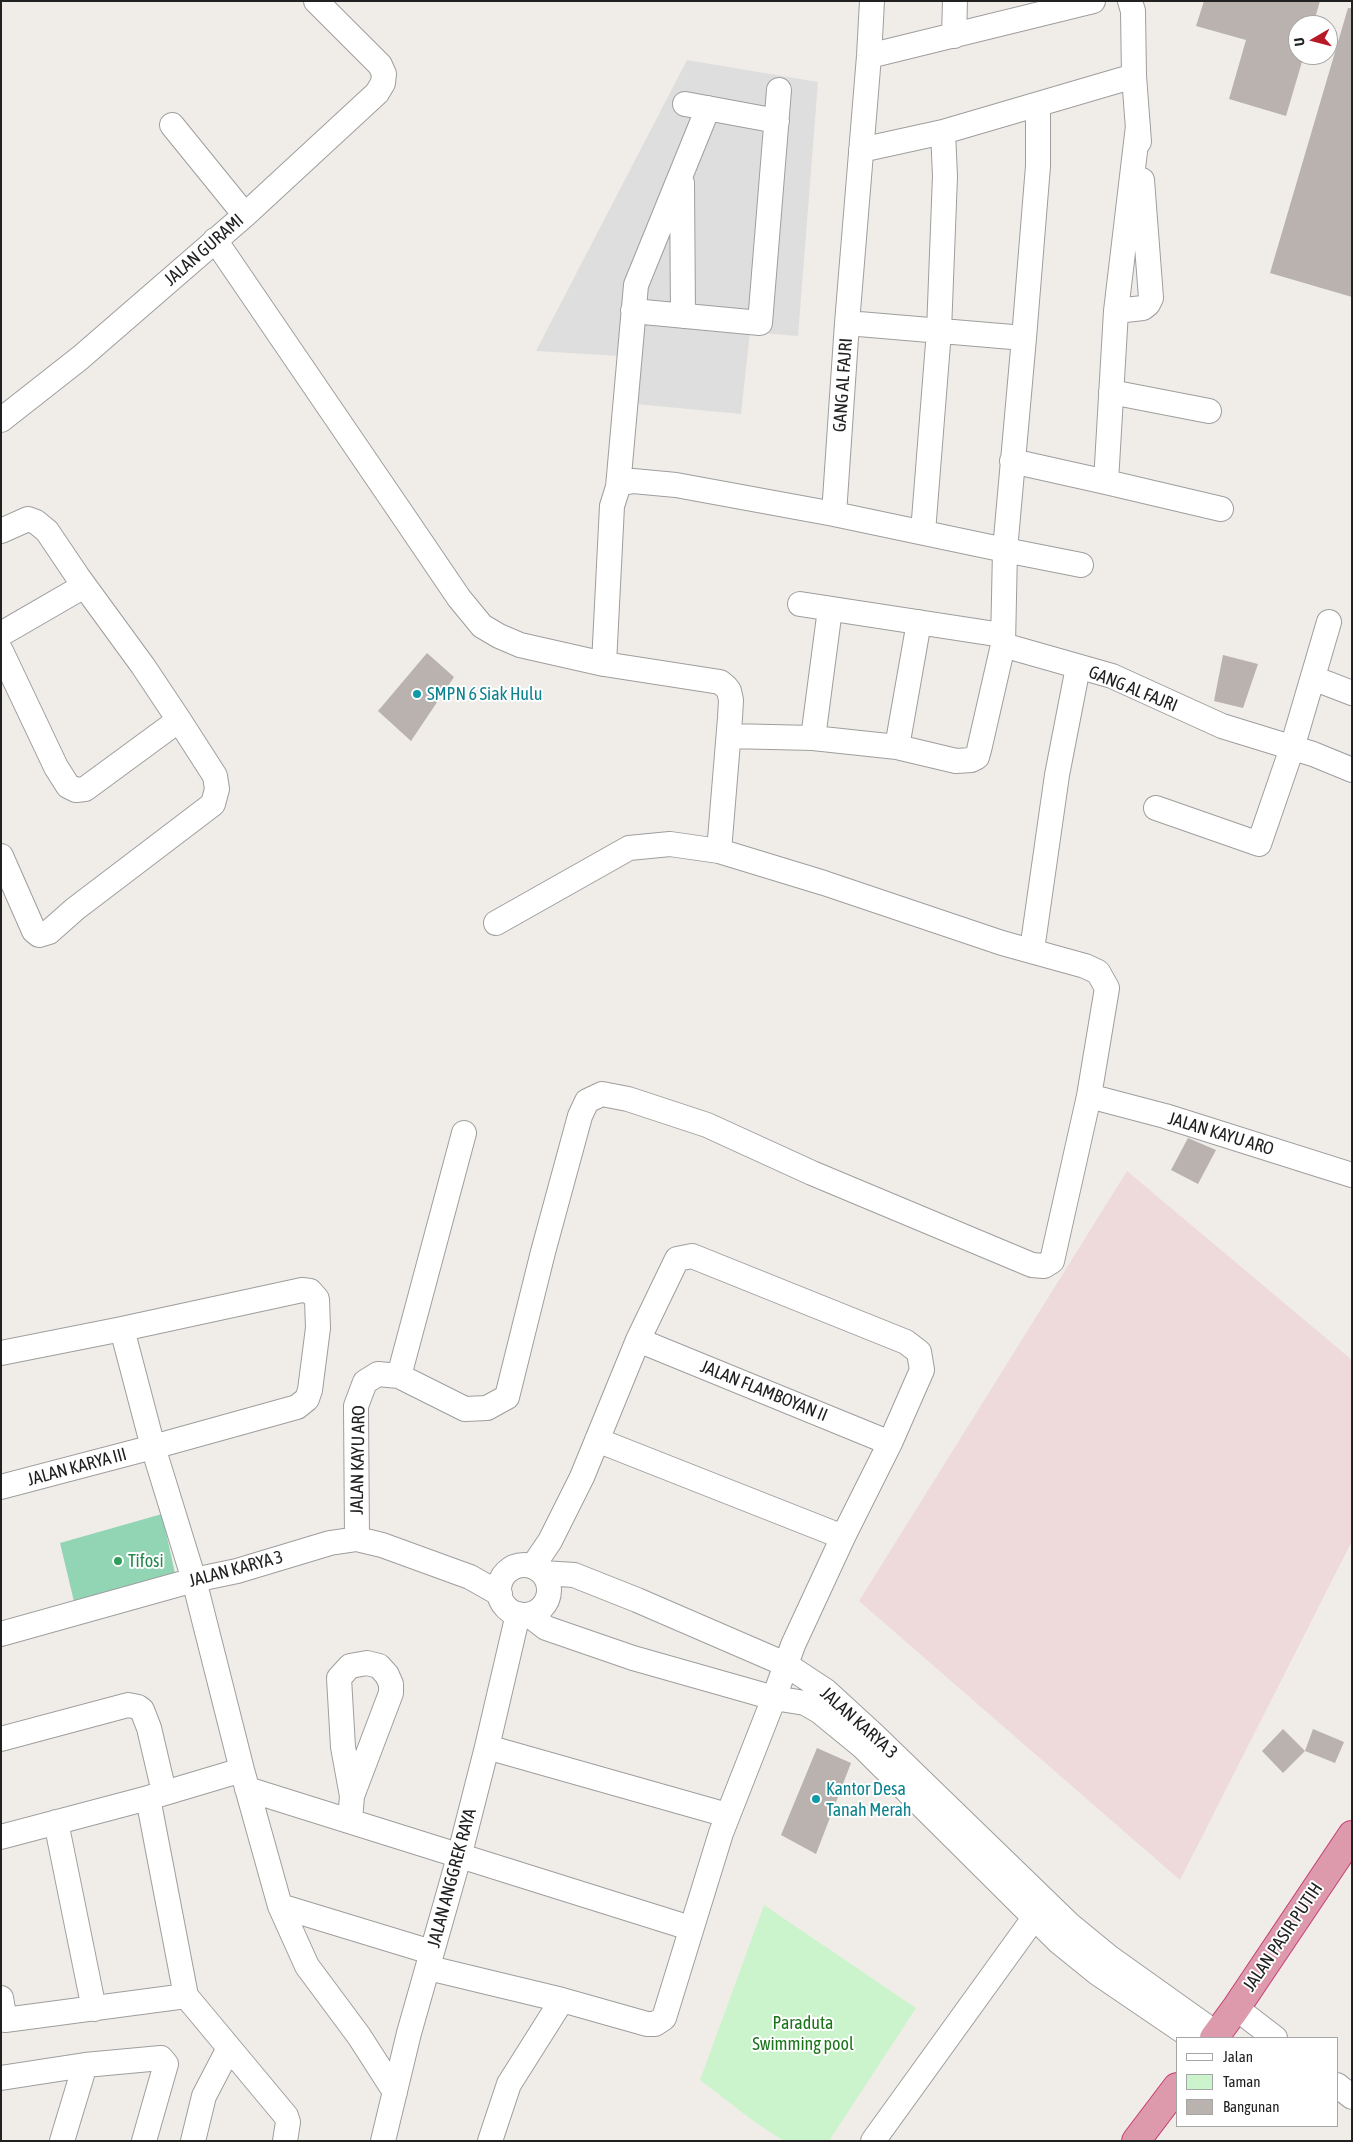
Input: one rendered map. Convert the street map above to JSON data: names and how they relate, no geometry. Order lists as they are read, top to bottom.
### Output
{
  "streets": {
    "highway": ["JALAN PASIR PUTIH"],
    "street": [
      "JALAN GURAMI",
      "GANG AL FAJRI",
      "JALAN KAYU ARO",
      "JALAN FLAMBOYAN II",
      "JALAN KARYA III",
      "JALAN KARYA 3",
      "JALAN ANGGREK RAYA"
    ]
  },
  "crossings": [
    ["JALAN KAYU ARO", "JALAN KARYA 3"],
    ["JALAN KARYA 3", "JALAN ANGGREK RAYA"],
    ["JALAN KARYA 3", "JALAN PASIR PUTIH"]
  ],
  "parks": ["Paraduta Swimming pool"],
  "places": ["SMPN 6 Siak Hulu", "Tifosi", "Kantor Desa Tanah Merah"],
  "legend": ["Jalan", "Taman", "Bangunan"],
  "north": "left"
}
